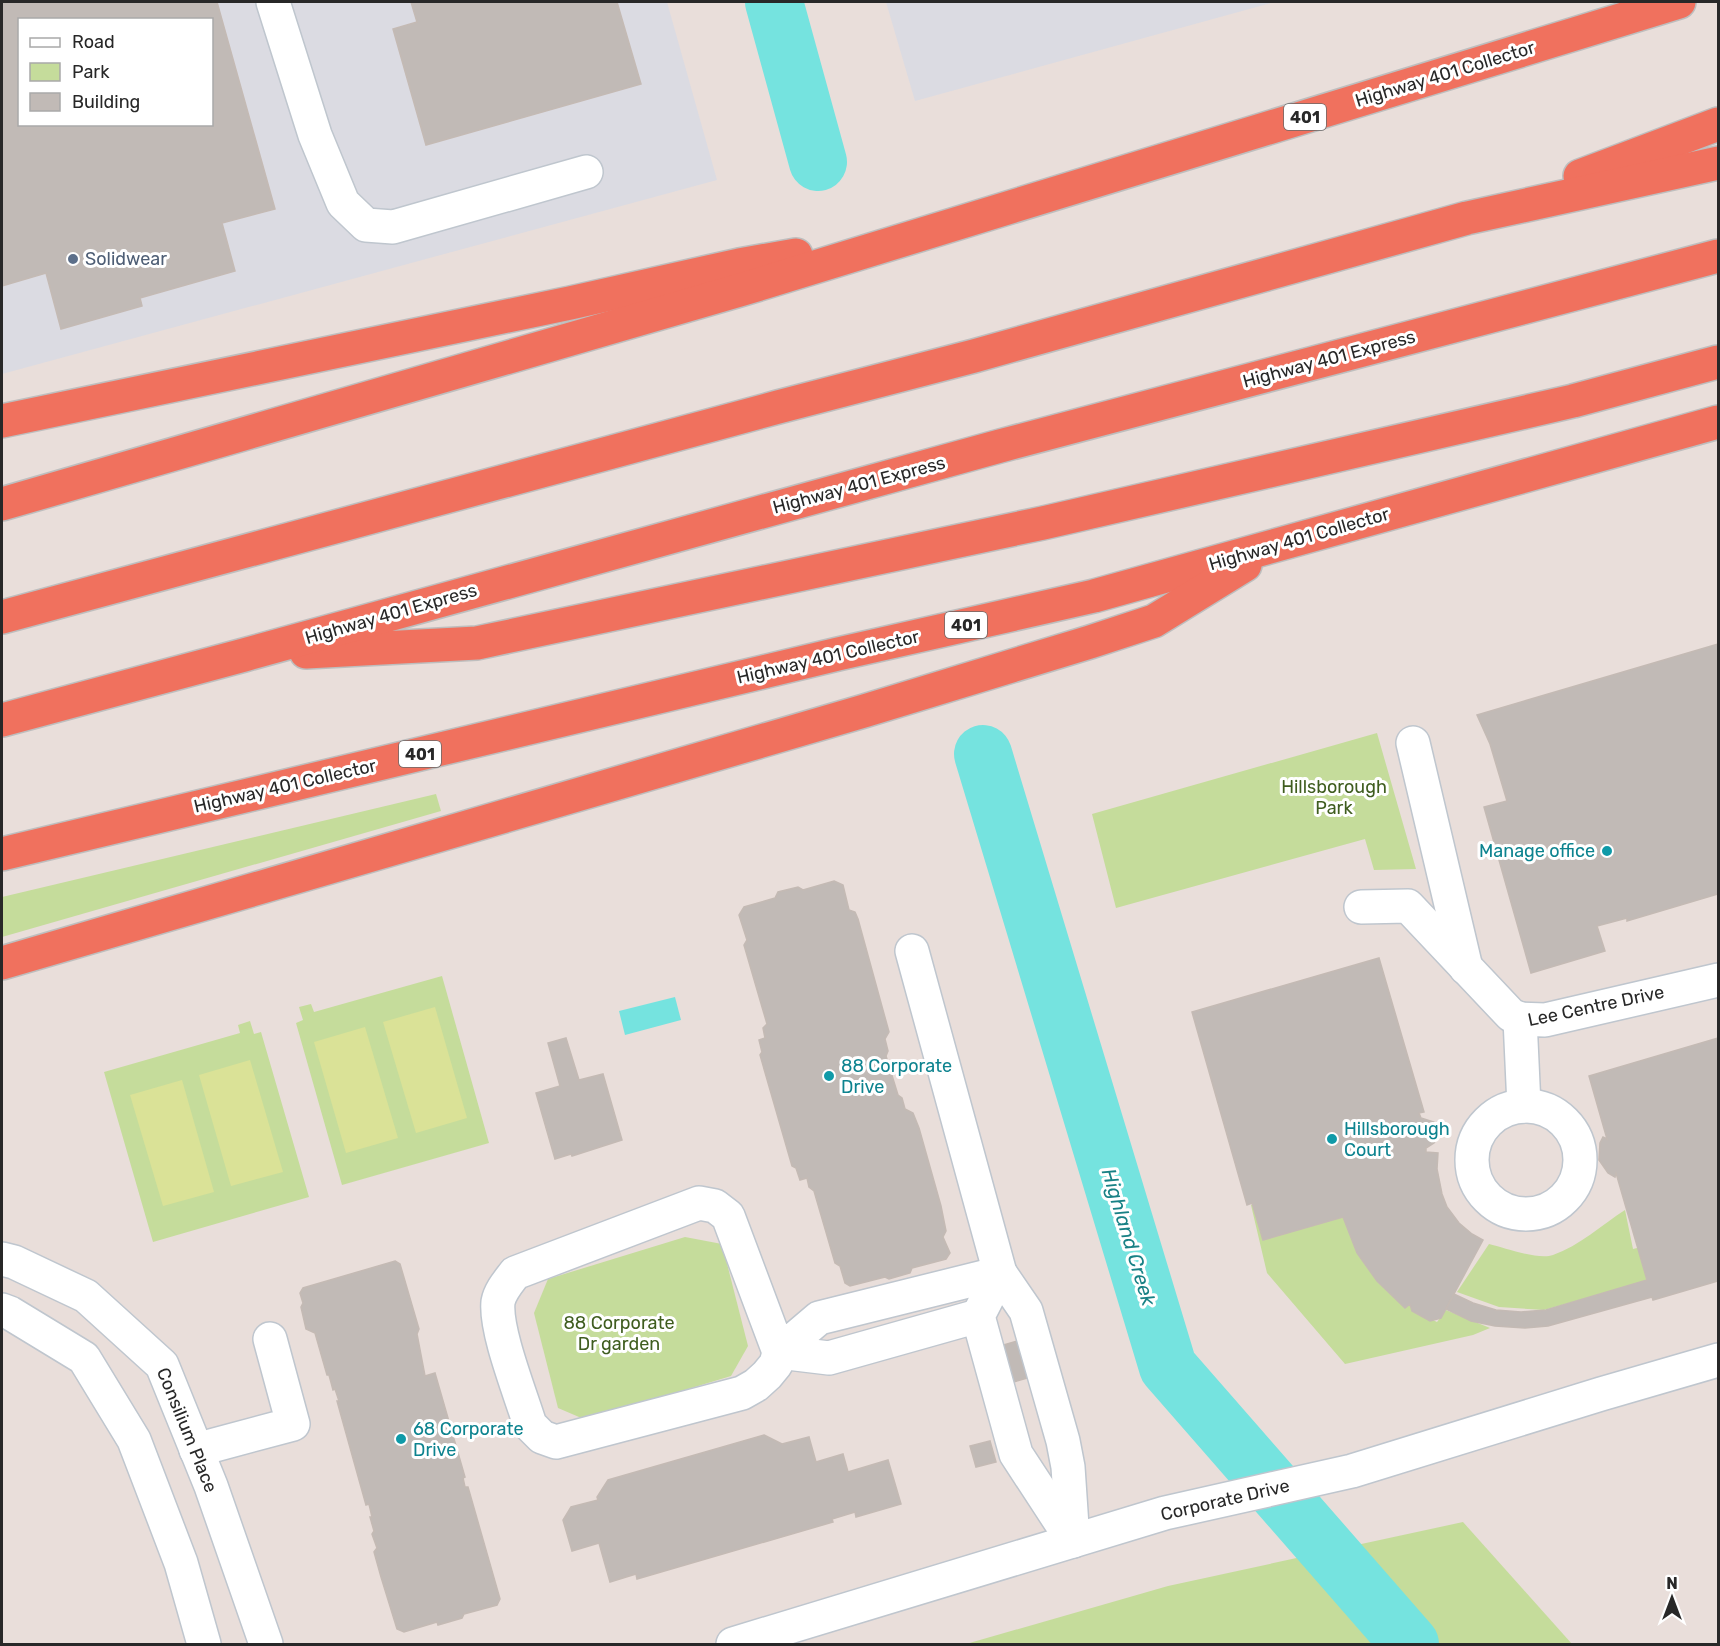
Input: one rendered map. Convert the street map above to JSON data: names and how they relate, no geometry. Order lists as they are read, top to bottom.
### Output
{
  "streets": {
    "highway": ["Highway 401 Collector", "401", "Highway 401 Express"],
    "street": ["Lee Centre Drive", "Consilium Place", "Corporate Drive"]
  },
  "water": ["Highland Creek"],
  "parks": ["Hillsborough Park", "88 Corporate Dr garden"],
  "places": [
    "Solidwear",
    "Manage office",
    "88 Corporate Drive",
    "Hillsborough Court",
    "68 Corporate Drive"
  ],
  "legend": ["Road", "Park", "Building"],
  "north": "top"
}
